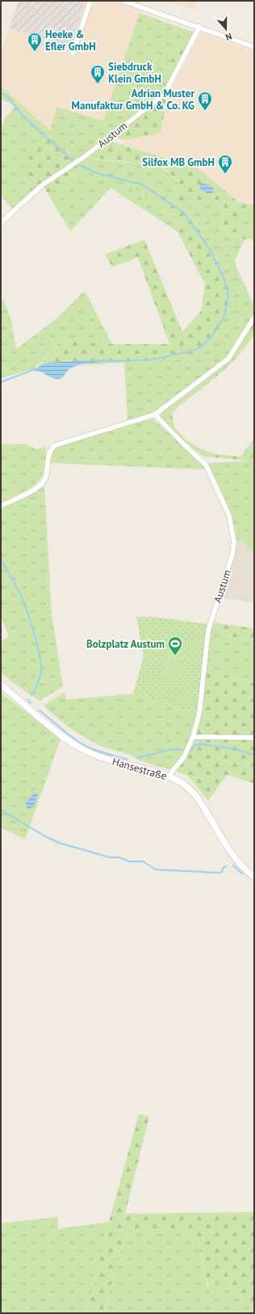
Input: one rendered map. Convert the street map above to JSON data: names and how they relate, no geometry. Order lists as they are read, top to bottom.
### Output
{
  "streets": {
    "street": ["Austum", "Hansestraße"]
  },
  "crossings": [
    ["Austum", "Hansestraße"]
  ],
  "places": {
    "building": [
      "Heeke & Efler GmbH",
      "Siebdruck Klein GmbH",
      "Adrian Muster Manufaktur GmbH & Co. KG",
      "Silfox MB GmbH"
    ],
    "sports": ["Bolzplatz Austum"]
  },
  "north": "bottom"
}
